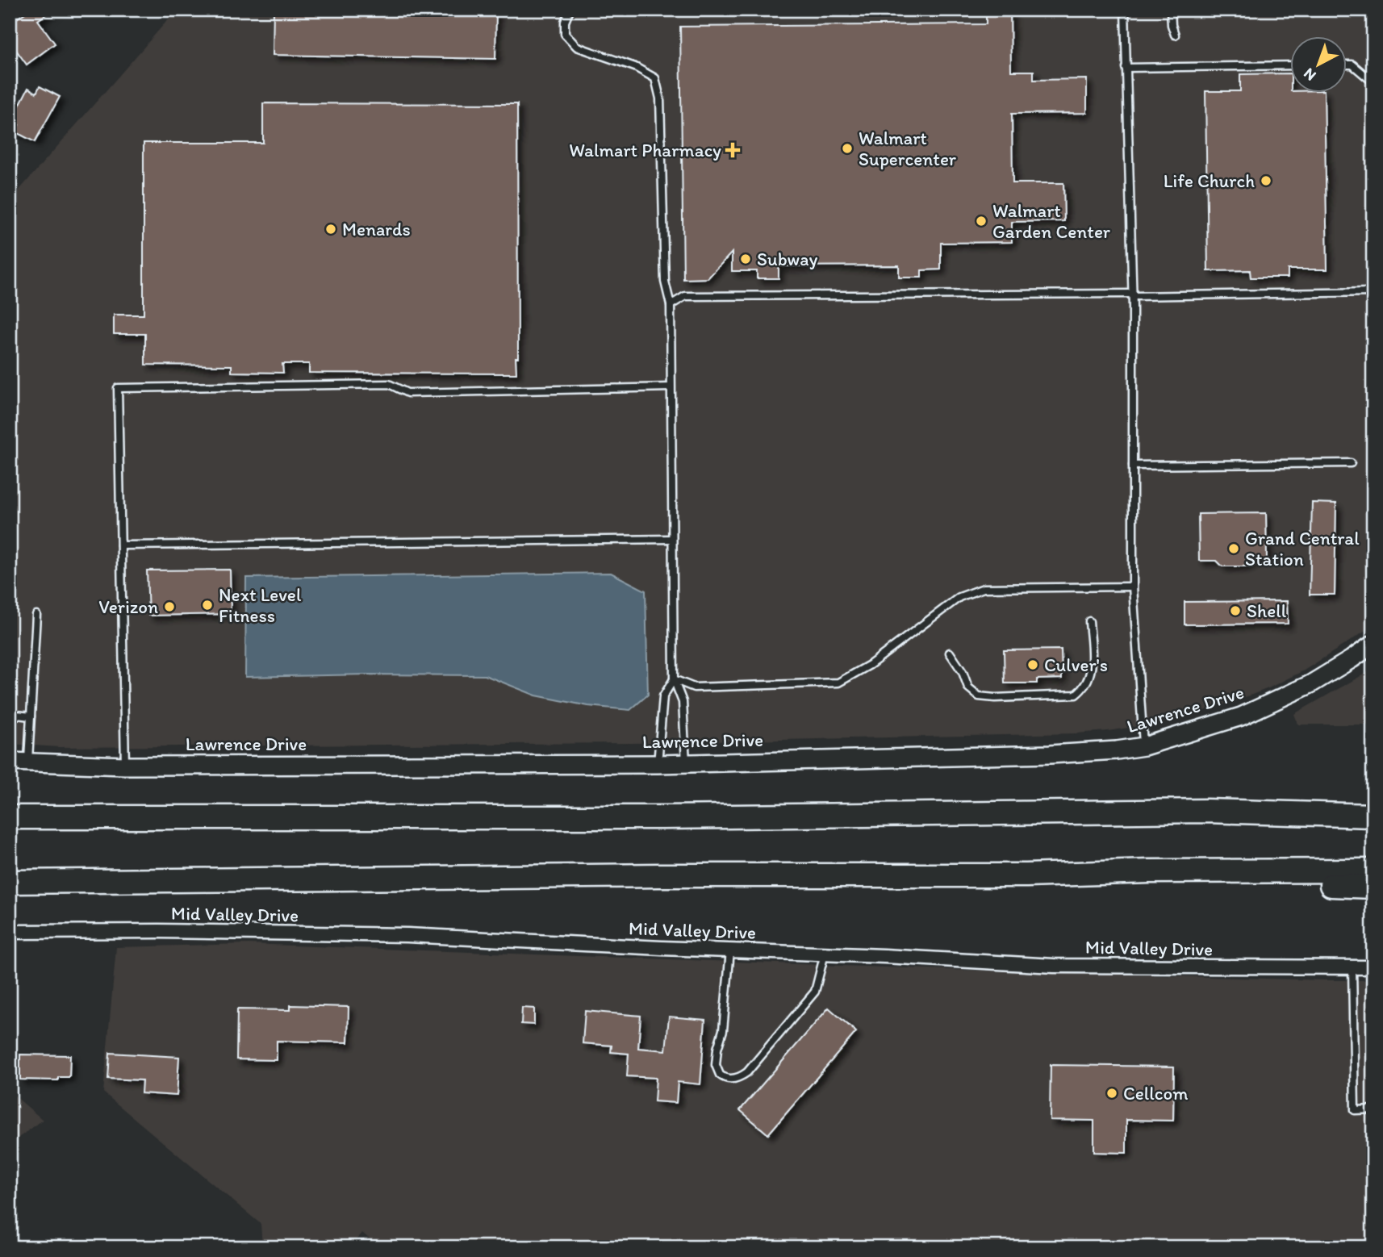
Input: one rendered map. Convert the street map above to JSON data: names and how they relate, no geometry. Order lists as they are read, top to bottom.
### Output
{
  "streets": {
    "main road": ["Lawrence Drive"],
    "street": ["Mid Valley Drive"]
  },
  "places": {
    "other": [
      "Walmart Supercenter",
      "Life Church",
      "Walmart Garden Center",
      "Menards",
      "Subway",
      "Grand Central Station",
      "Next Level Fitness",
      "Verizon",
      "Shell",
      "Culver's",
      "Cellcom"
    ],
    "health": ["Walmart Pharmacy"]
  },
  "north": "bottom left"
}
